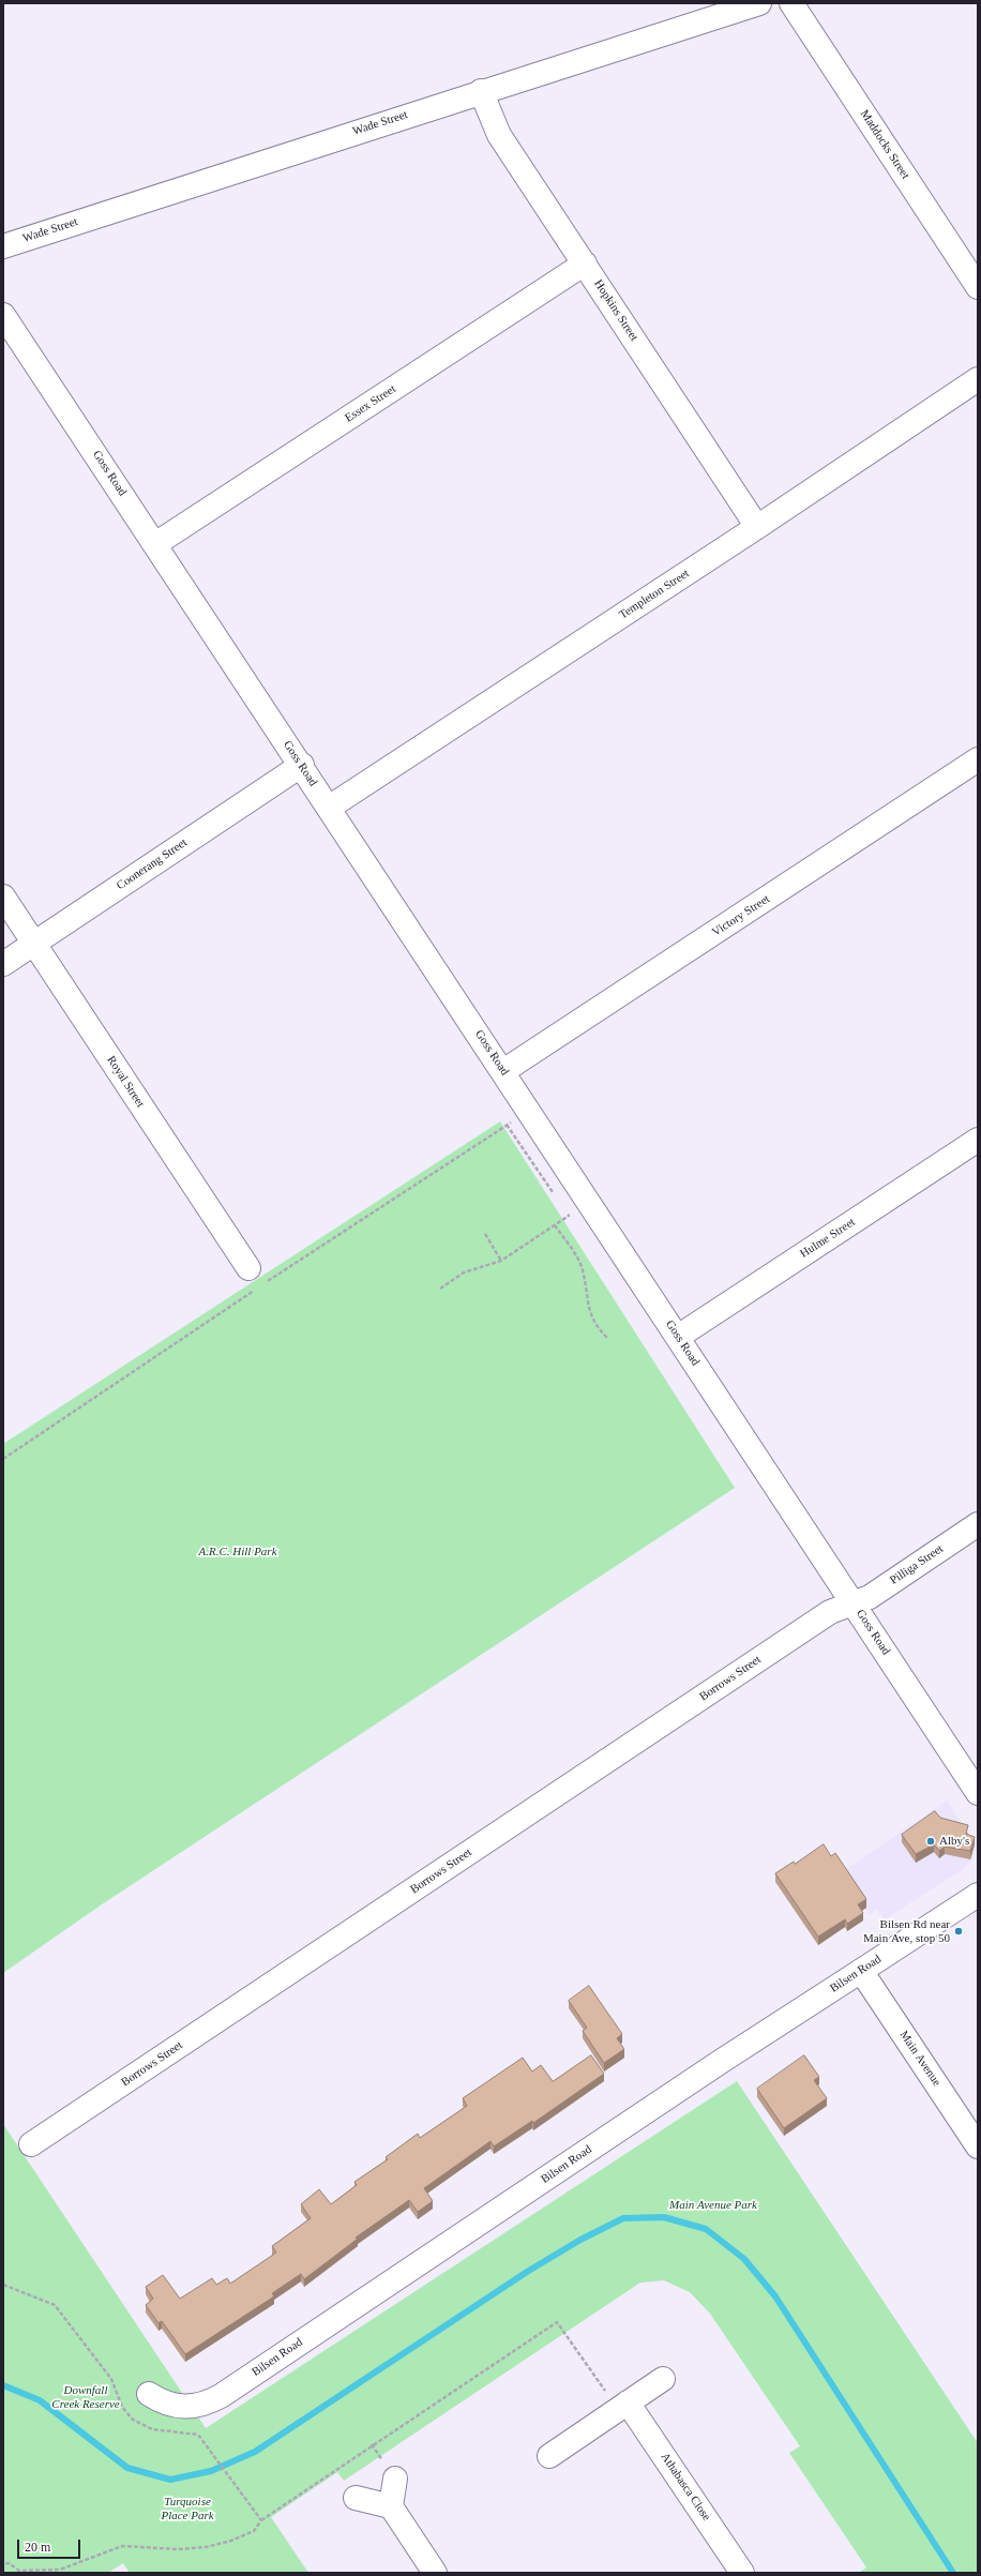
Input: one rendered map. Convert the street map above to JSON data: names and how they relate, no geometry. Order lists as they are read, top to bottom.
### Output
{
  "streets": {
    "street": [
      "Wade Street",
      "Maddocks Street",
      "Hopkins Street",
      "Essex Street",
      "Goss Road",
      "Templeton Street",
      "Coonerang Street",
      "Victory Street",
      "Royal Street",
      "Hulme Street",
      "Pilliga Street",
      "Borrows Street",
      "Bilsen Road",
      "Main Avenue",
      "Athabasca Close"
    ]
  },
  "crossings": [
    ["Wade Street", "Hopkins Street"],
    ["Hopkins Street", "Essex Street"],
    ["Hopkins Street", "Templeton Street"],
    ["Essex Street", "Goss Road"],
    ["Goss Road", "Templeton Street"],
    ["Goss Road", "Coonerang Street"],
    ["Goss Road", "Victory Street"],
    ["Goss Road", "Hulme Street"],
    ["Goss Road", "Pilliga Street"],
    ["Goss Road", "Borrows Street"],
    ["Coonerang Street", "Royal Street"],
    ["Pilliga Street", "Borrows Street"],
    ["Bilsen Road", "Main Avenue"]
  ],
  "parks": [
    "A.R.C. Hill Park",
    "Main Avenue Park",
    "Downfall Creek Reserve",
    "Turquoise Place Park"
  ],
  "places": ["Alby's", "Bilsen Rd near Main Ave, stop 50"],
  "scale_bar": "20 m"
}
